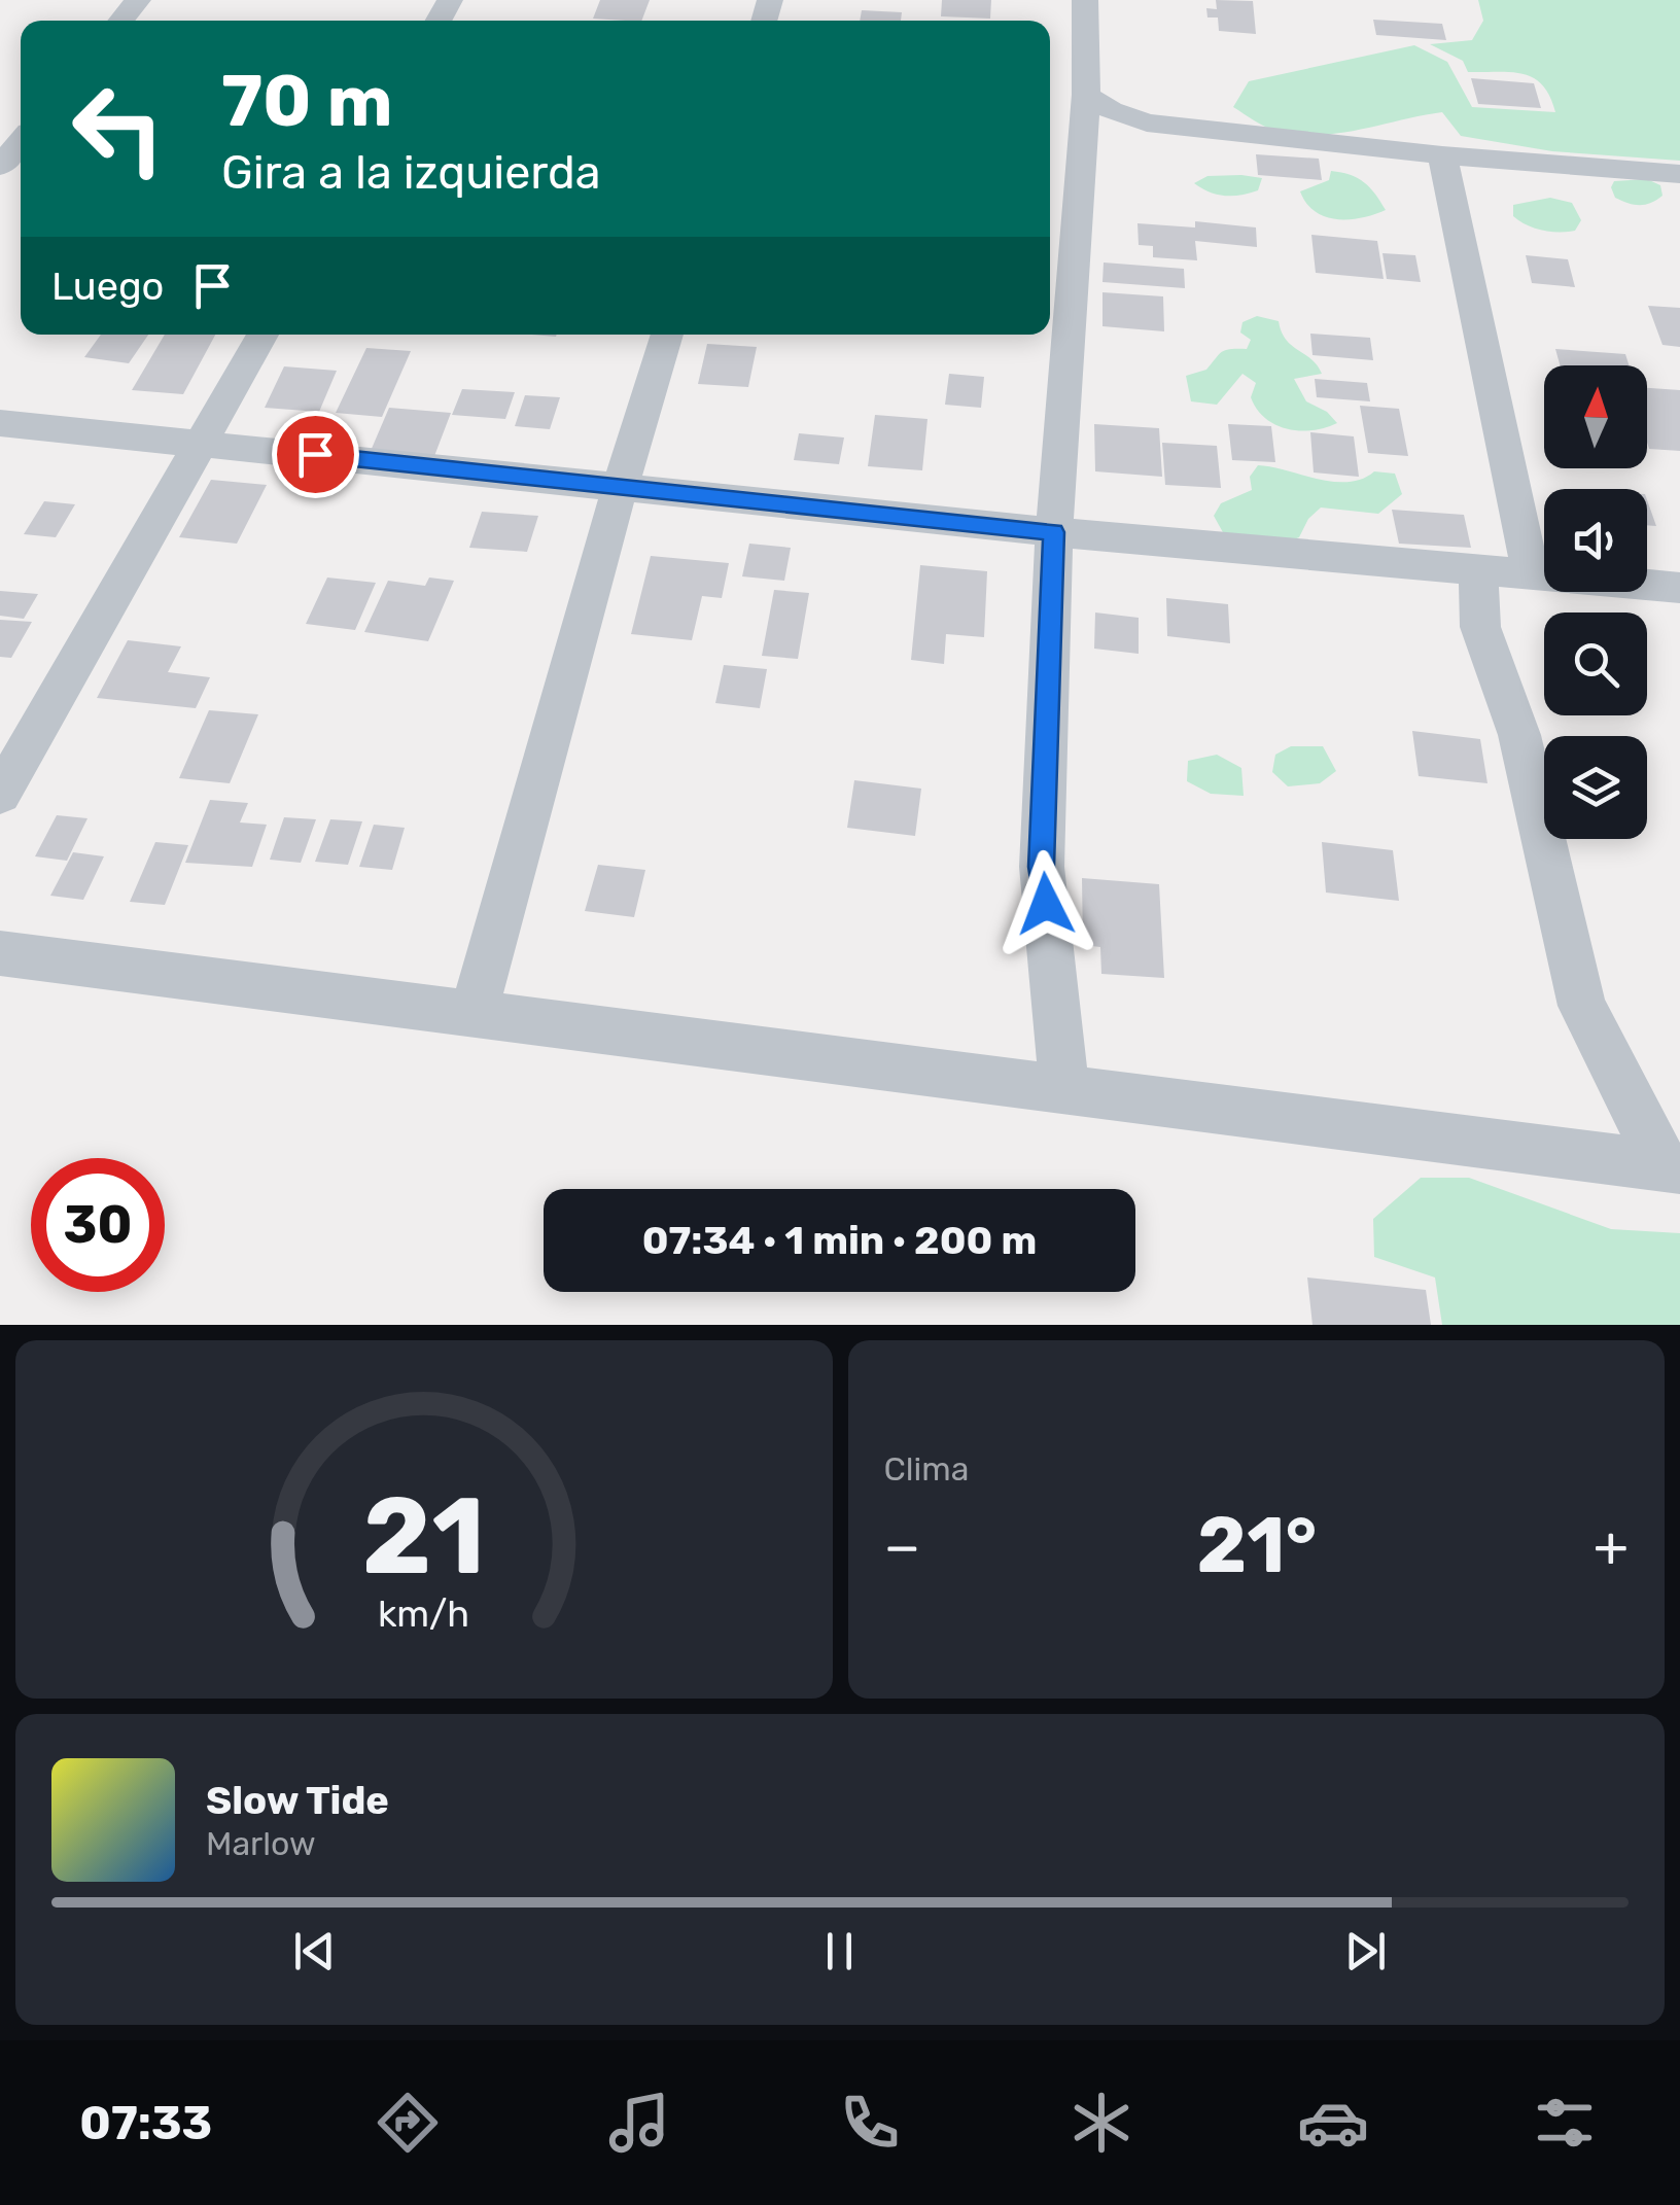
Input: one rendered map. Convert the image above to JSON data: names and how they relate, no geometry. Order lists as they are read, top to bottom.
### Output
{
  "north": "top",
  "page": {
    "turn": ["70 m", "Gira a la izquierda"],
    "then": "Luego",
    "limit": "30",
    "trip": "07:34 · 1 min · 200 m",
    "tile": "Clima",
    "heat": ["−", "21°", "+"],
    "song": ["Slow Tide", "Marlow"],
    "tabs": "07:33",
    "gauge": ["21", "km/h"]
  }
}
